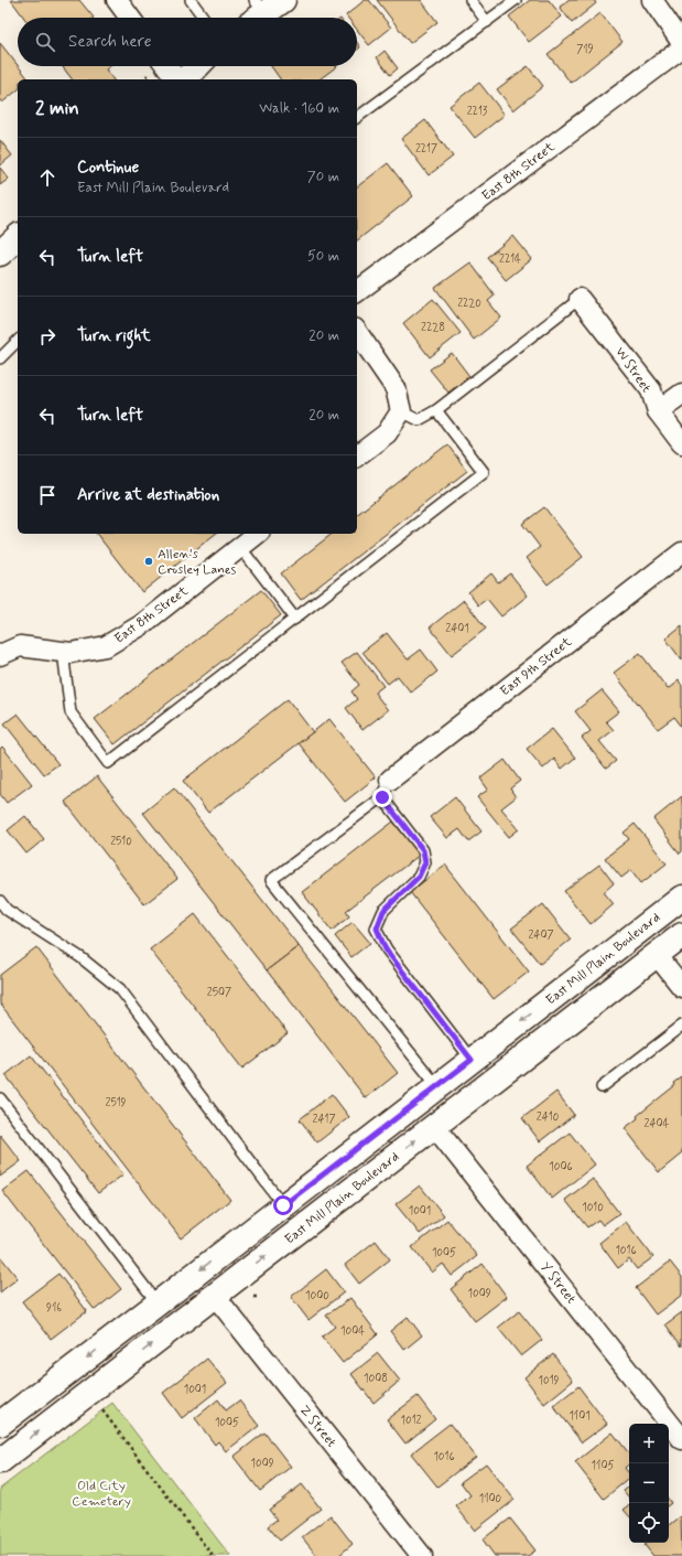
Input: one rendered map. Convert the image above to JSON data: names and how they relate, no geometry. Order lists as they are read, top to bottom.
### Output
{
  "streets": {
    "main road": ["East Mill Plain Boulevard"],
    "street": [
      "East 8th Street",
      "W Street",
      "East 9th Street",
      "Y Street",
      "Z Street"
    ]
  },
  "crossings": [
    ["East Mill Plain Boulevard", "Y Street"],
    ["East Mill Plain Boulevard", "Z Street"]
  ],
  "parks": ["Old City Cemetery"],
  "places": ["Allen's Crosley Lanes"],
  "house_numbers": [
    "719",
    "2213",
    "2217",
    "2214",
    "2220",
    "2228",
    "2401",
    "2510",
    "2407",
    "2507",
    "2519",
    "2410",
    "2417",
    "2404",
    "1006",
    "1010",
    "1001",
    "1016",
    "1005",
    "1009",
    "1000",
    "916",
    "1004",
    "1008",
    "1019",
    "1001",
    "1101",
    "1012",
    "1005",
    "1016",
    "1009",
    "1105",
    "1100"
  ],
  "page": {
    "search": "Search here",
    "heading": ["2 min", "Walk · 160 m"],
    "list": [
      ["Continue", "East Mill Plain Boulevard", "70 m"],
      ["Turn left", "50 m"],
      ["Turn right", "20 m"],
      ["Turn left", "20 m"],
      "Arrive at destination"
    ],
    "map_buttons": ["+", "−"]
  }
}
